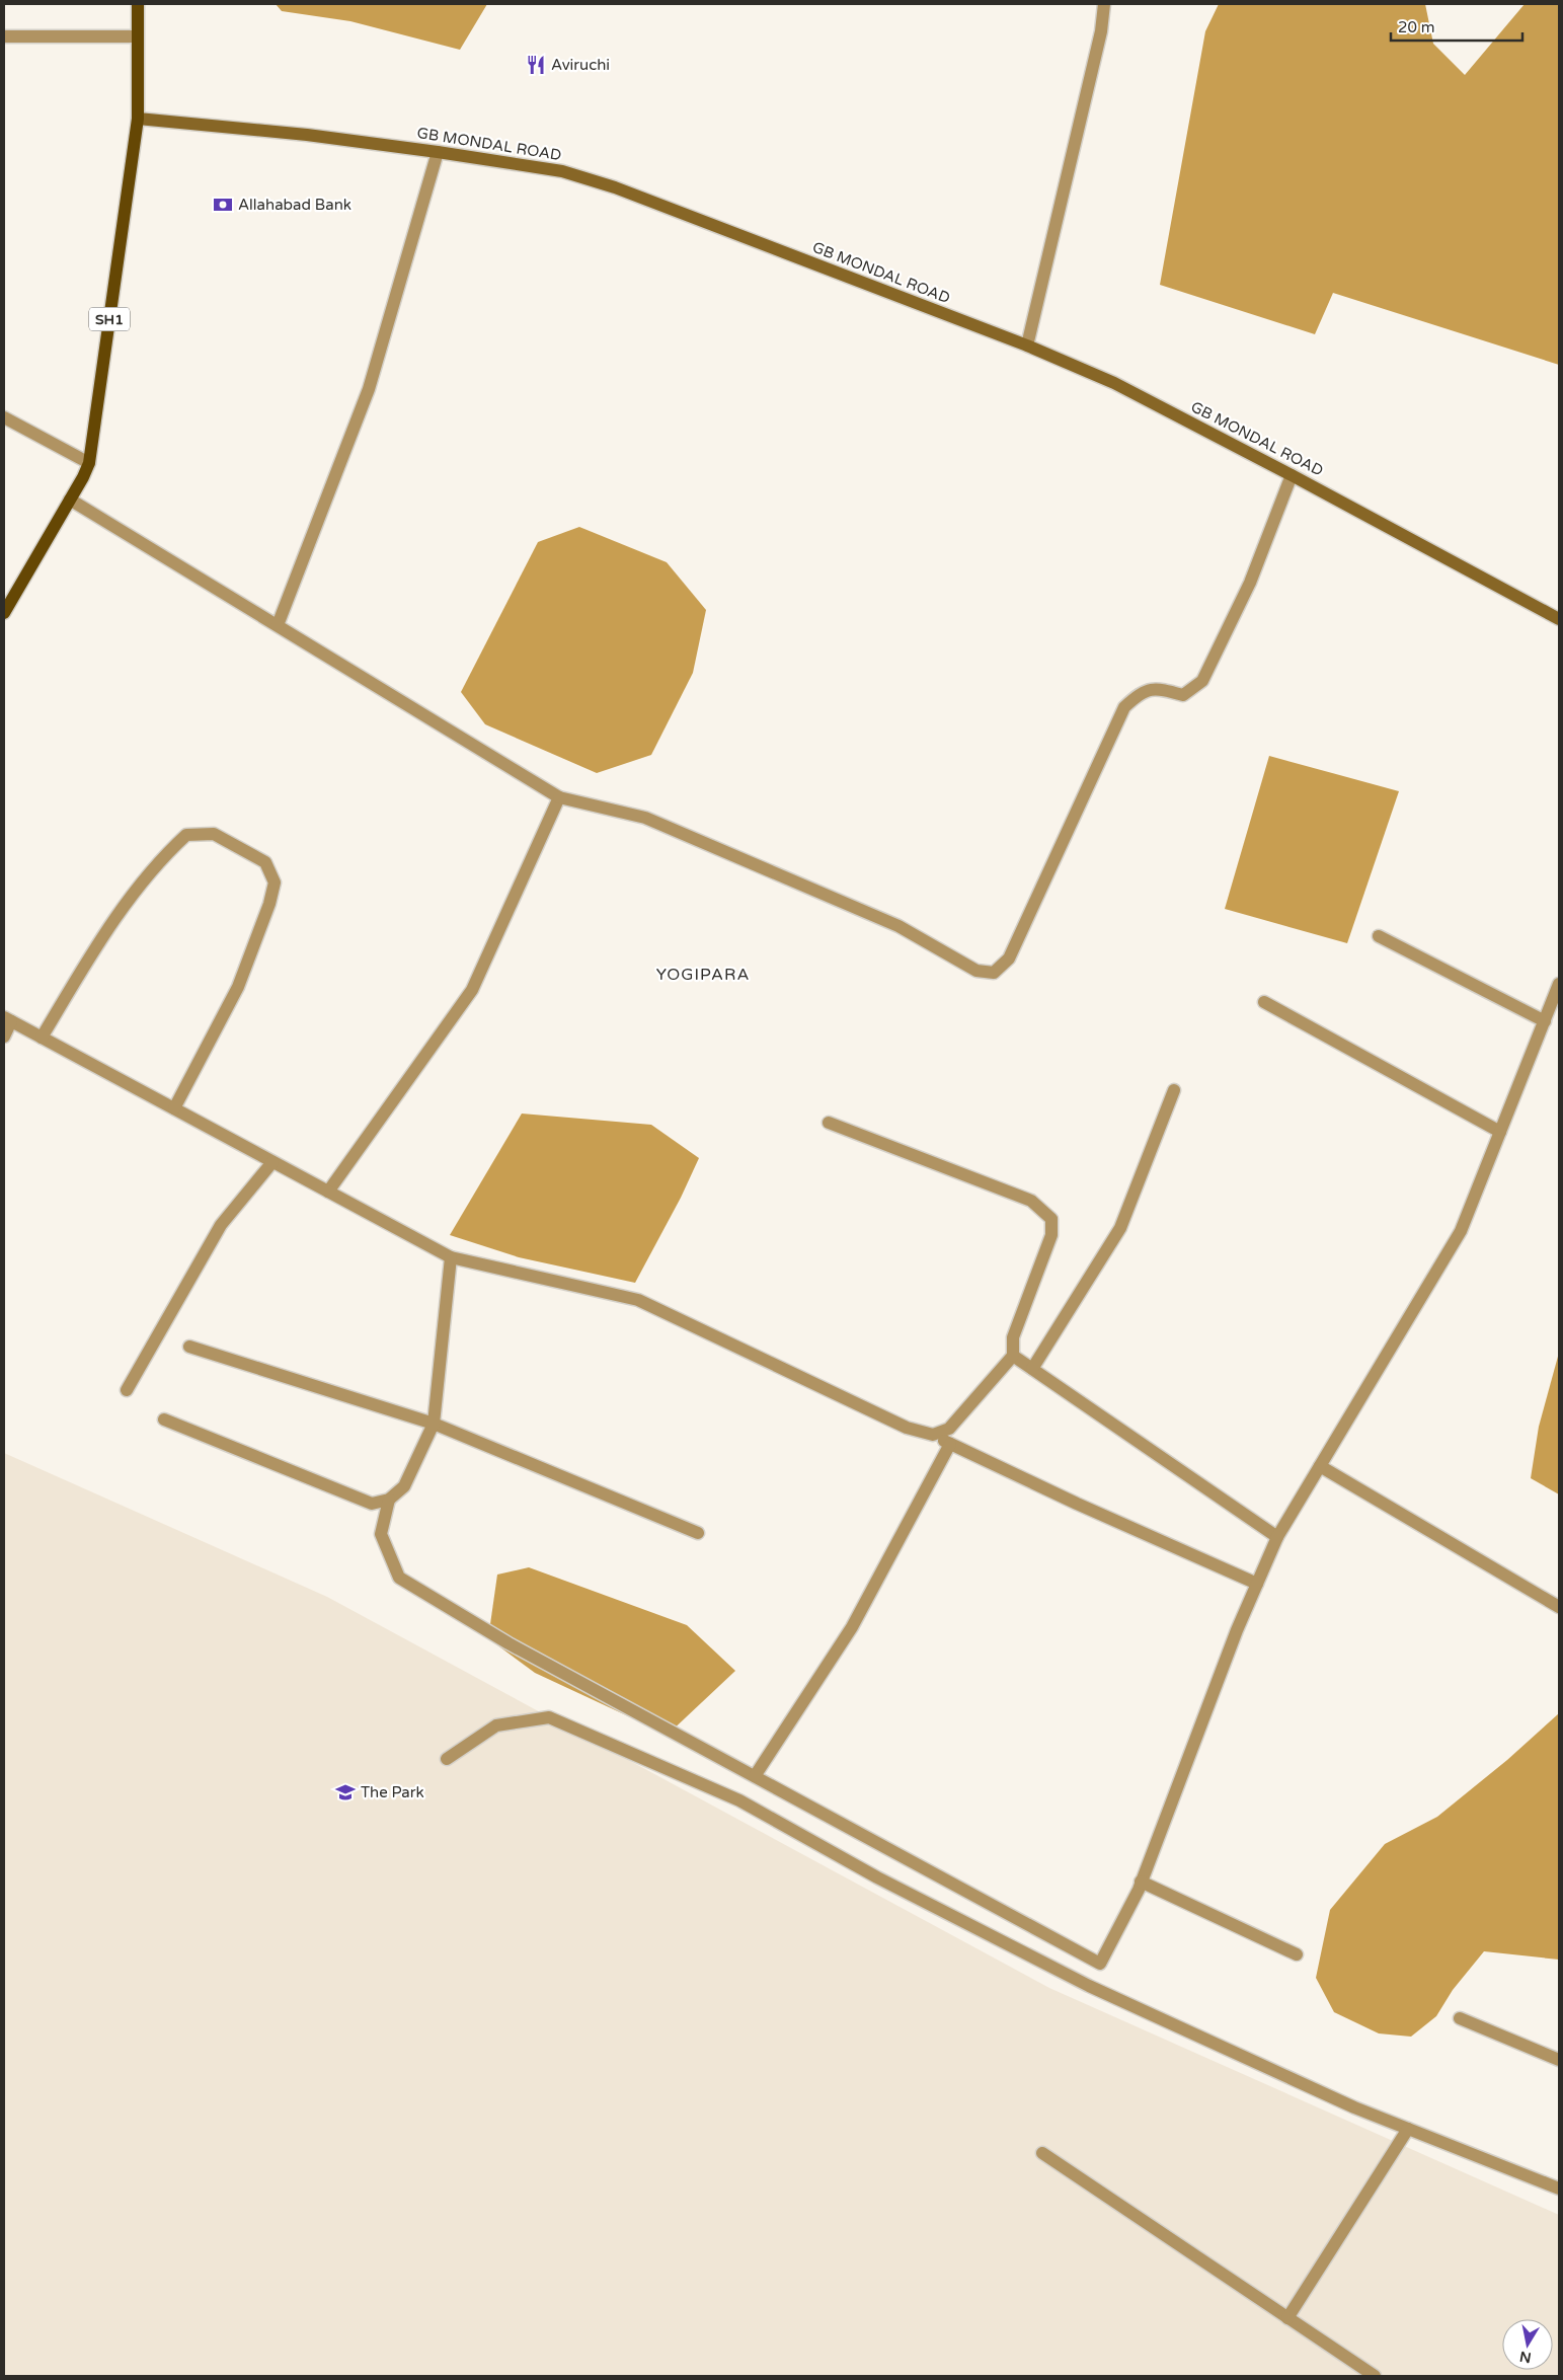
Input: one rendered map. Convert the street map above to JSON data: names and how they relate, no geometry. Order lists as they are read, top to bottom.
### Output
{
  "streets": {
    "main road": ["SH1"],
    "street": ["GB MONDAL ROAD"]
  },
  "crossings": [
    ["GB MONDAL ROAD", "SH1"]
  ],
  "districts": ["YOGIPARA"],
  "places": {
    "restaurant": ["Aviruchi"],
    "bank": ["Allahabad Bank"],
    "school or university": ["The Park"]
  },
  "scale_bar": "20 m",
  "north": "bottom"
}
